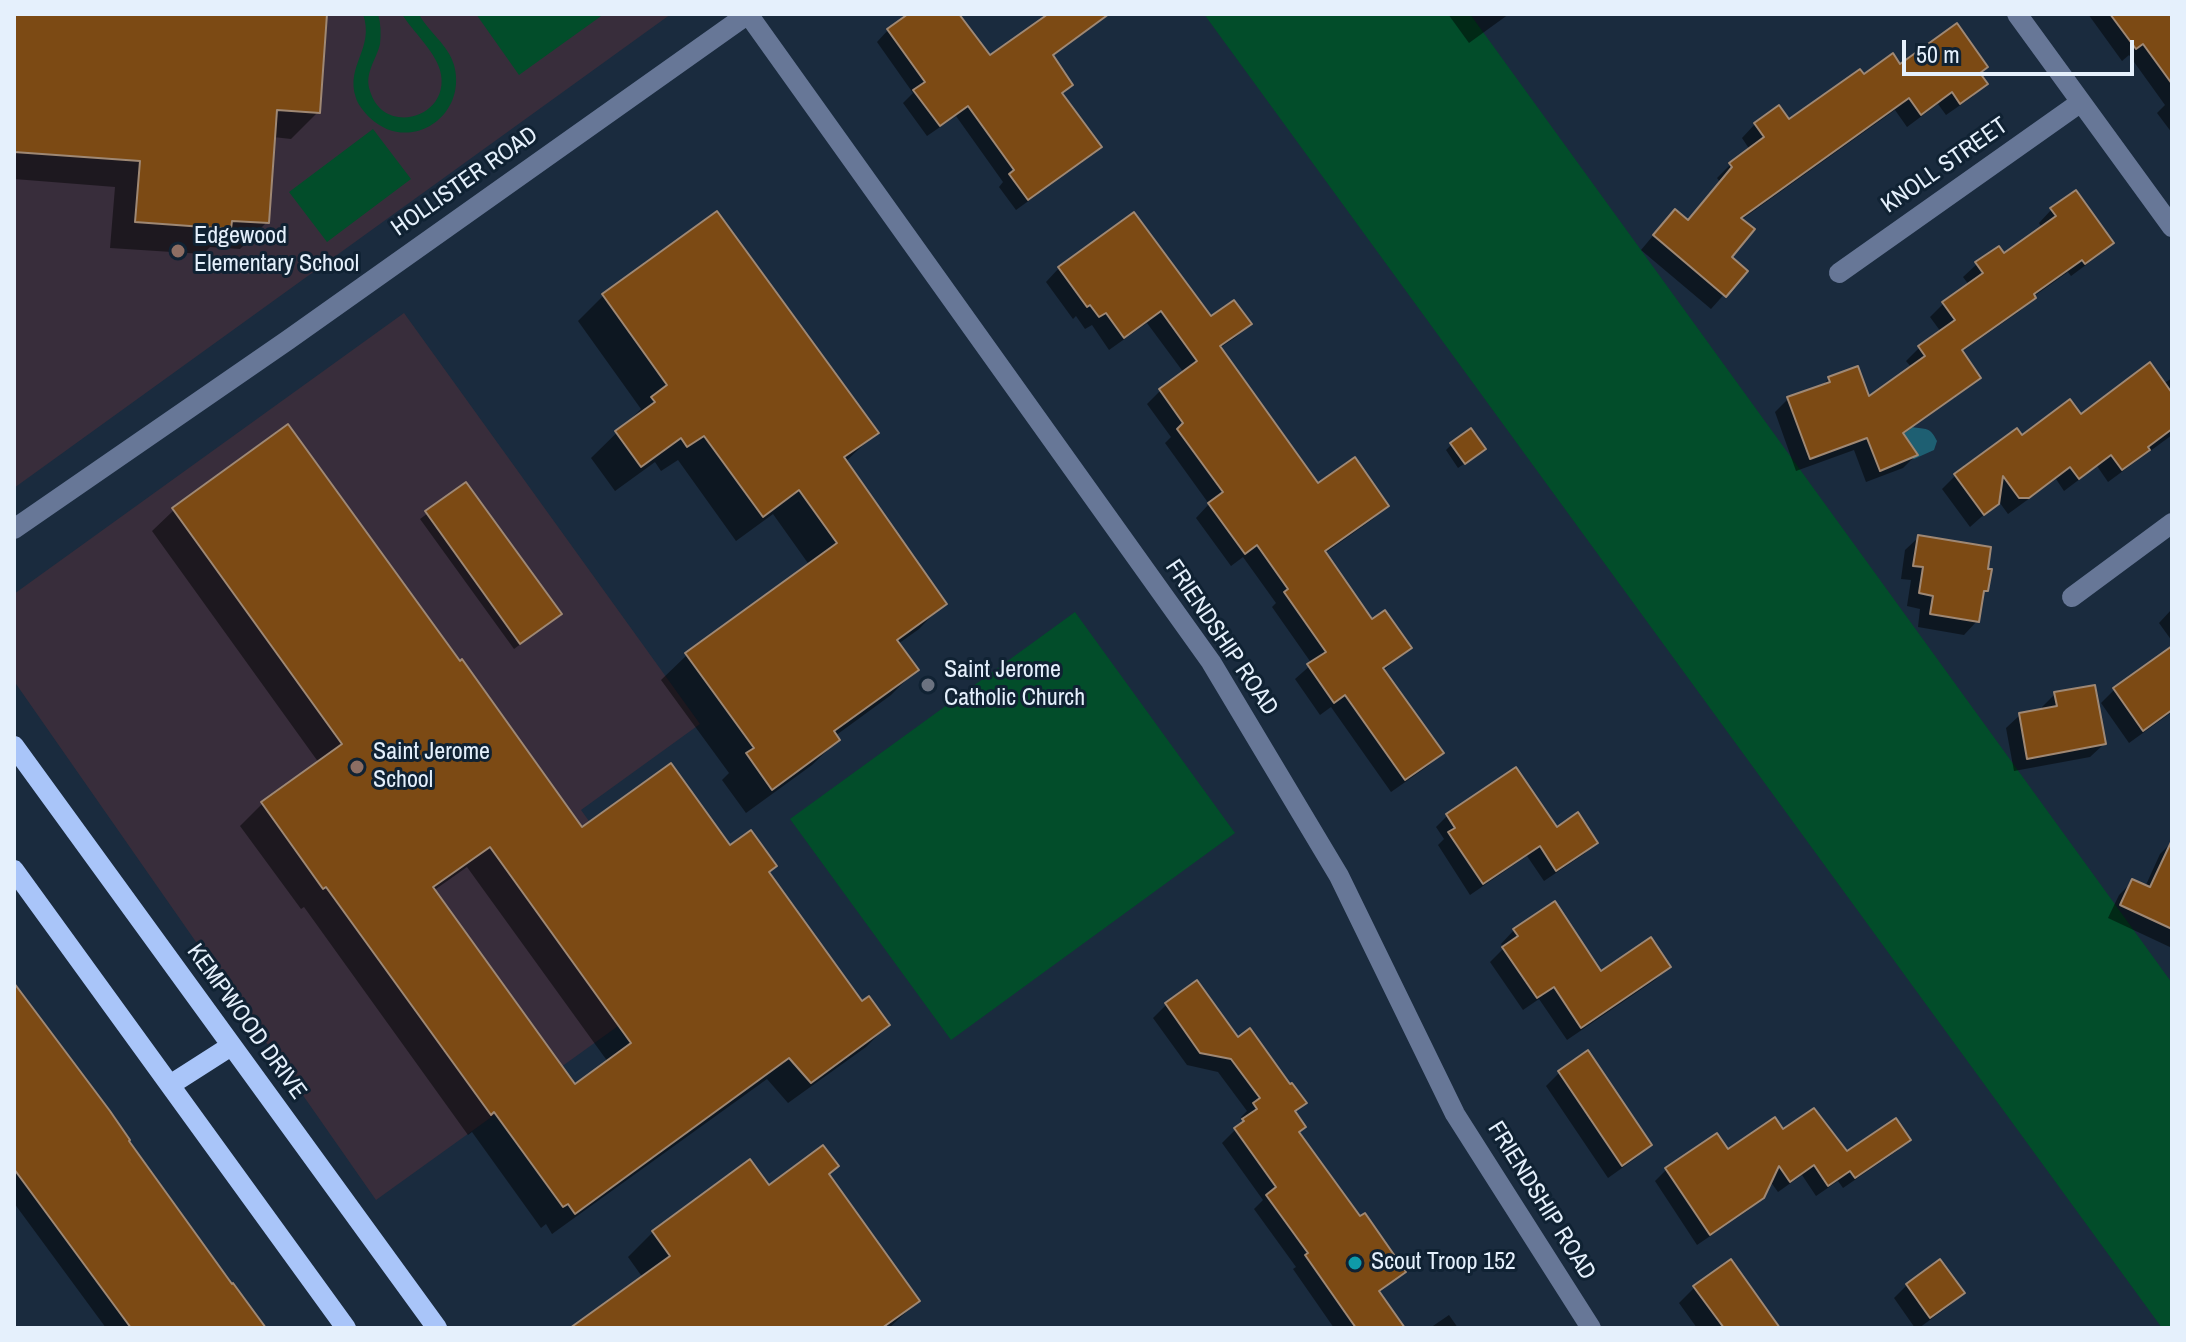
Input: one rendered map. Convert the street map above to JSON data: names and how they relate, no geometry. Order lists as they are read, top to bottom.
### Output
{
  "streets": {
    "main road": ["KEMPWOOD DRIVE"],
    "street": ["KNOLL STREET", "HOLLISTER ROAD", "FRIENDSHIP ROAD"]
  },
  "crossings": [
    ["HOLLISTER ROAD", "FRIENDSHIP ROAD"]
  ],
  "places": [
    "Edgewood Elementary School",
    "Saint Jerome Catholic Church",
    "Saint Jerome School",
    "Scout Troop 152"
  ],
  "scale_bar": "50 m"
}
